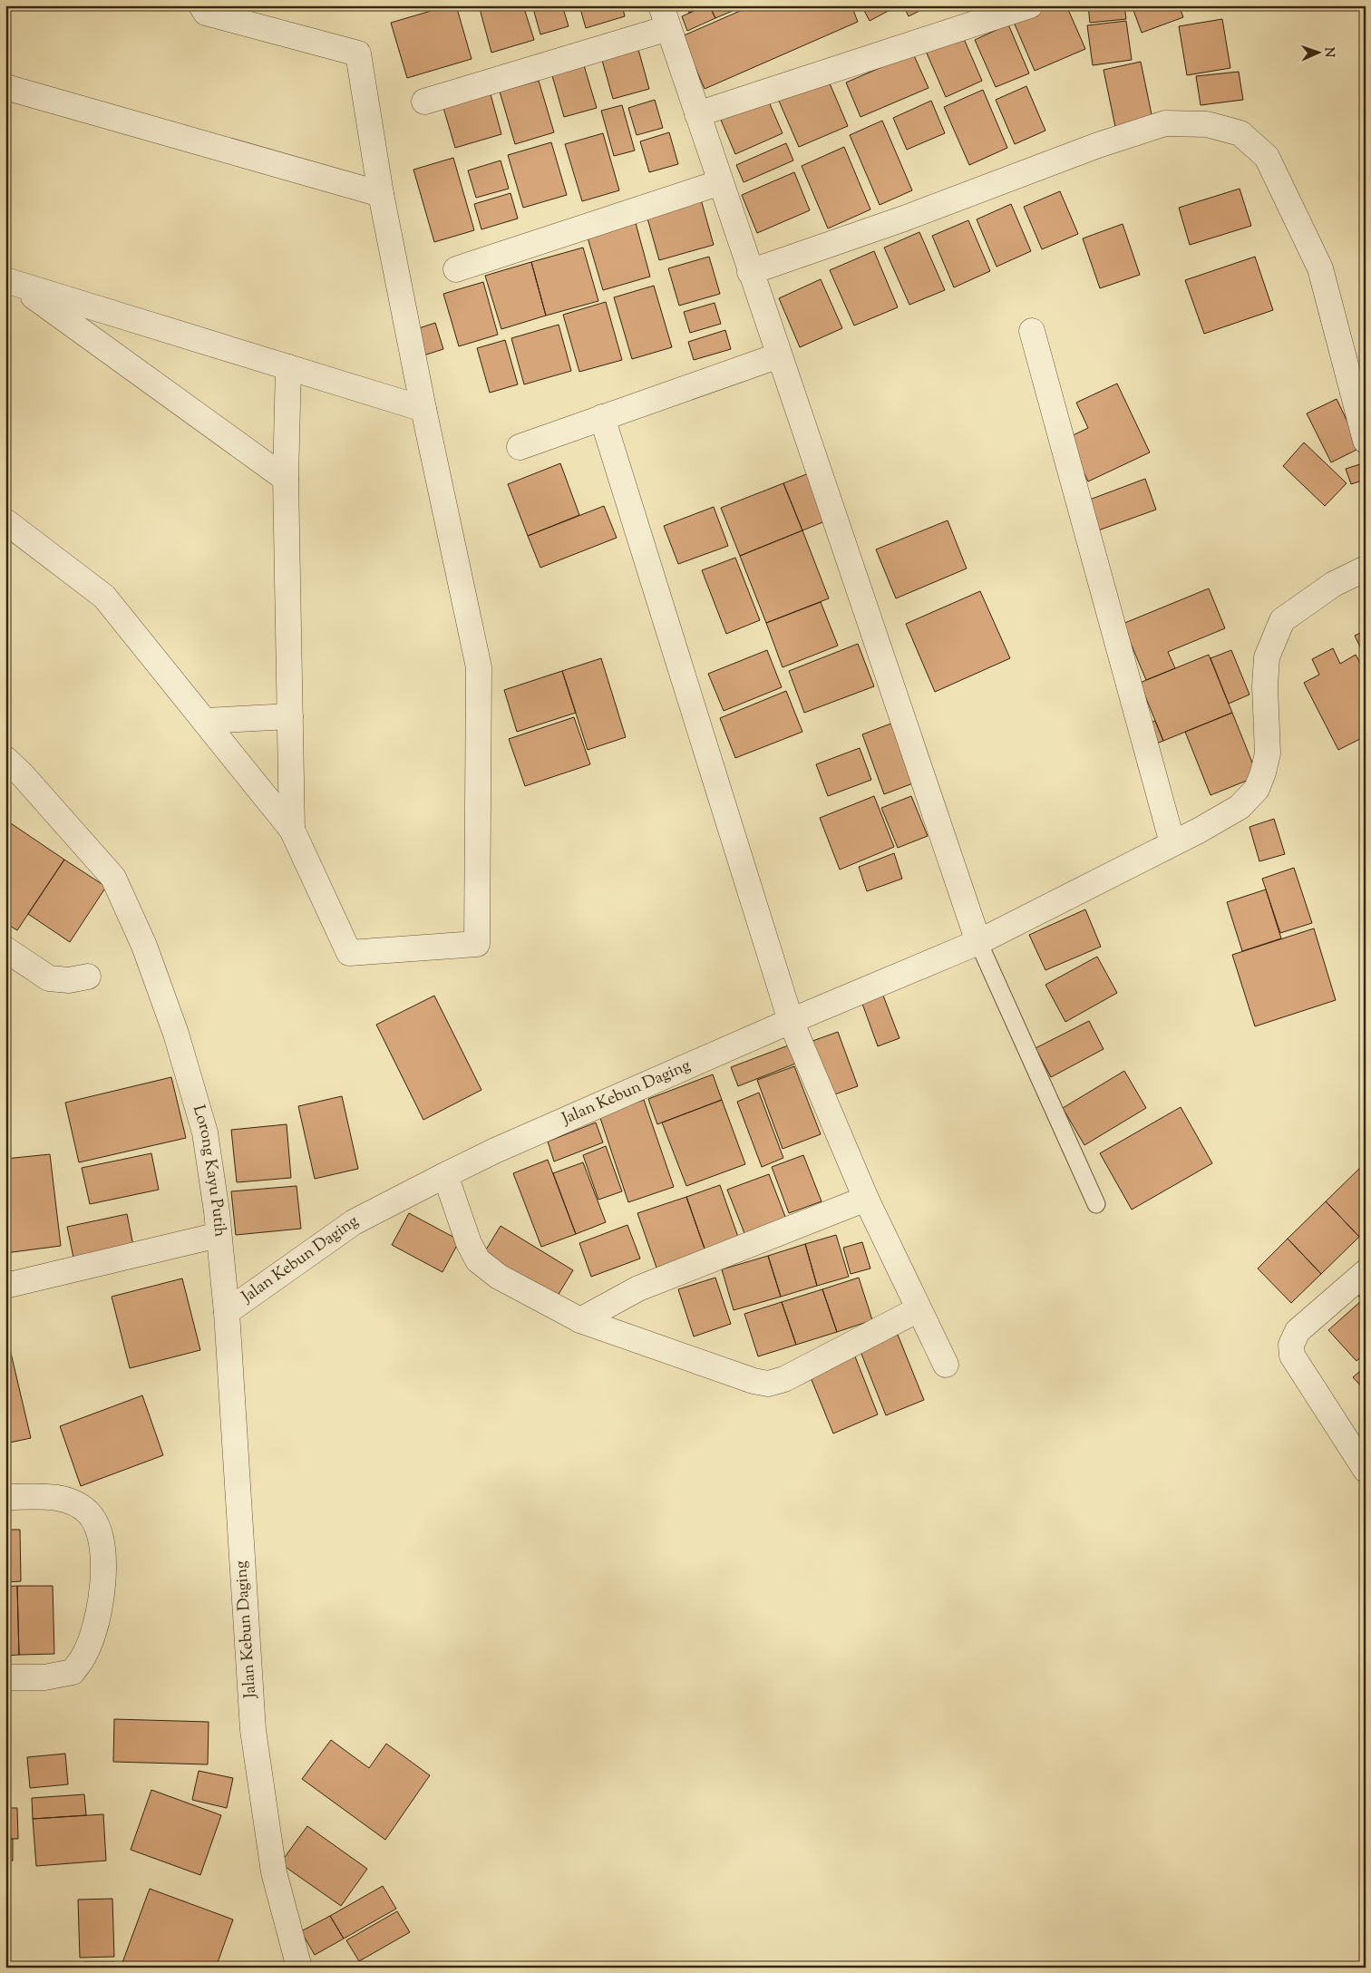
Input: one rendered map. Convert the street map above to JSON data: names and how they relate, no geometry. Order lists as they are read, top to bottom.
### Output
{
  "streets": {
    "street": ["Jalan Kebun Daging", "Lorong Kayu Putih"]
  },
  "crossings": [
    ["Jalan Kebun Daging", "Lorong Kayu Putih"]
  ],
  "north": "right"
}
